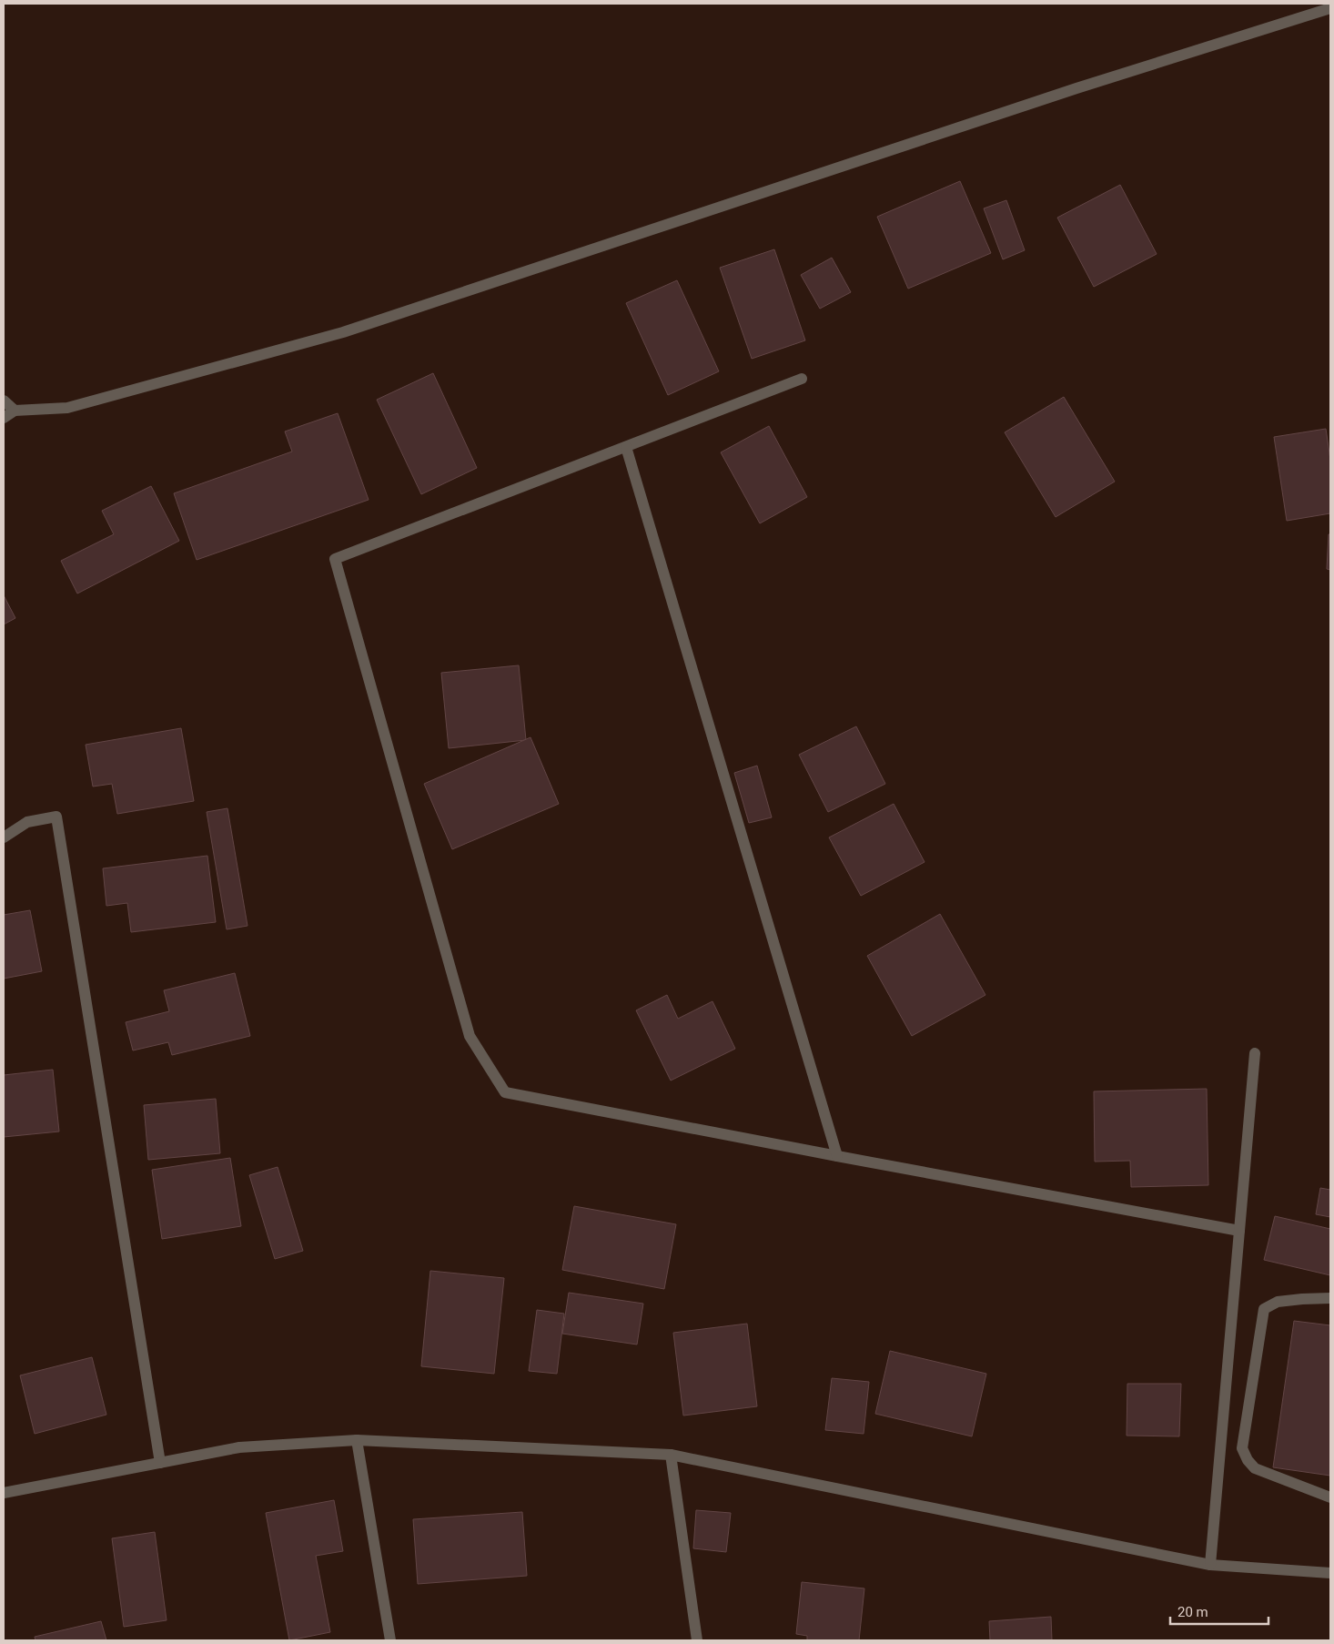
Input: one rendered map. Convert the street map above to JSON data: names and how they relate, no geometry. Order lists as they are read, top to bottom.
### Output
{
  "scale_bar": "20 m"
}
